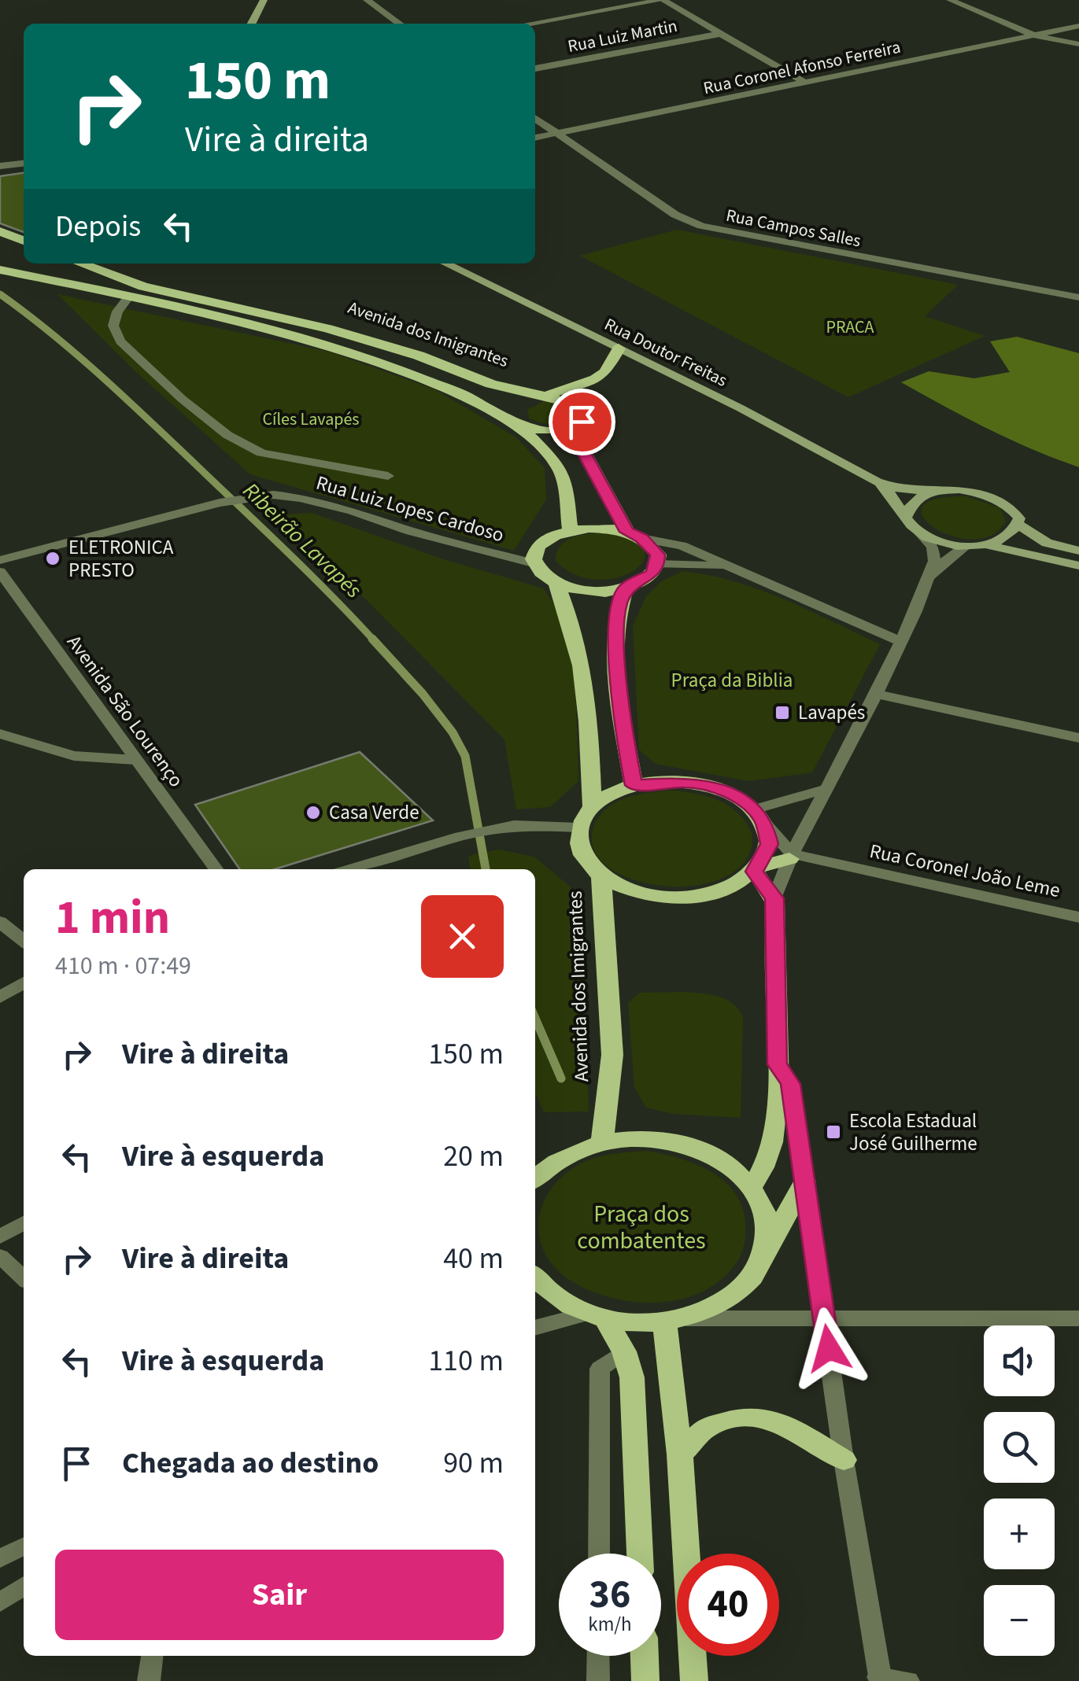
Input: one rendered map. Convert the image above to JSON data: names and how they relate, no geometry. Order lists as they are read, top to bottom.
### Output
{
  "streets": {
    "main road": ["Avenida dos Imigrantes", "Rua Doutor Freitas"],
    "street": [
      "Rua Luiz Martin",
      "Rua Coronel Afonso Ferreira",
      "Rua Campos Salles",
      "Rua Luiz Lopes Cardoso",
      "Avenida São Lourenço",
      "Rua Coronel João Leme"
    ]
  },
  "crossings": [
    ["Rua Coronel Afonso Ferreira", "Rua Campos Salles"],
    ["Avenida dos Imigrantes", "Rua Coronel João Leme"]
  ],
  "water": ["Ribeirão Lavapés"],
  "parks": [
    "PRACA",
    "Cíles Lavapés",
    "Praça da Biblia",
    "Praça dos combatentes"
  ],
  "places": {
    "other": ["ELETRONICA PRESTO", "Casa Verde"],
    "transit": ["Lavapés", "Escola Estadual José Guilherme"]
  },
  "page": {
    "turn": ["150 m", "Vire à direita"],
    "then": "Depois",
    "heading": ["1 min", "410 m · 07:49"],
    "list": [
      {
        "name": "Vire à direita",
        "value": "150 m"
      },
      {
        "name": "Vire à esquerda",
        "value": "20 m"
      },
      {
        "name": "Vire à direita",
        "value": "40 m"
      },
      {
        "name": "Vire à esquerda",
        "value": "110 m"
      },
      {
        "name": "Chegada ao destino",
        "value": "90 m"
      }
    ],
    "map_buttons": ["+", "−"],
    "buttons": "Sair",
    "speed": "36 km/h",
    "limit": "40"
  }
}
